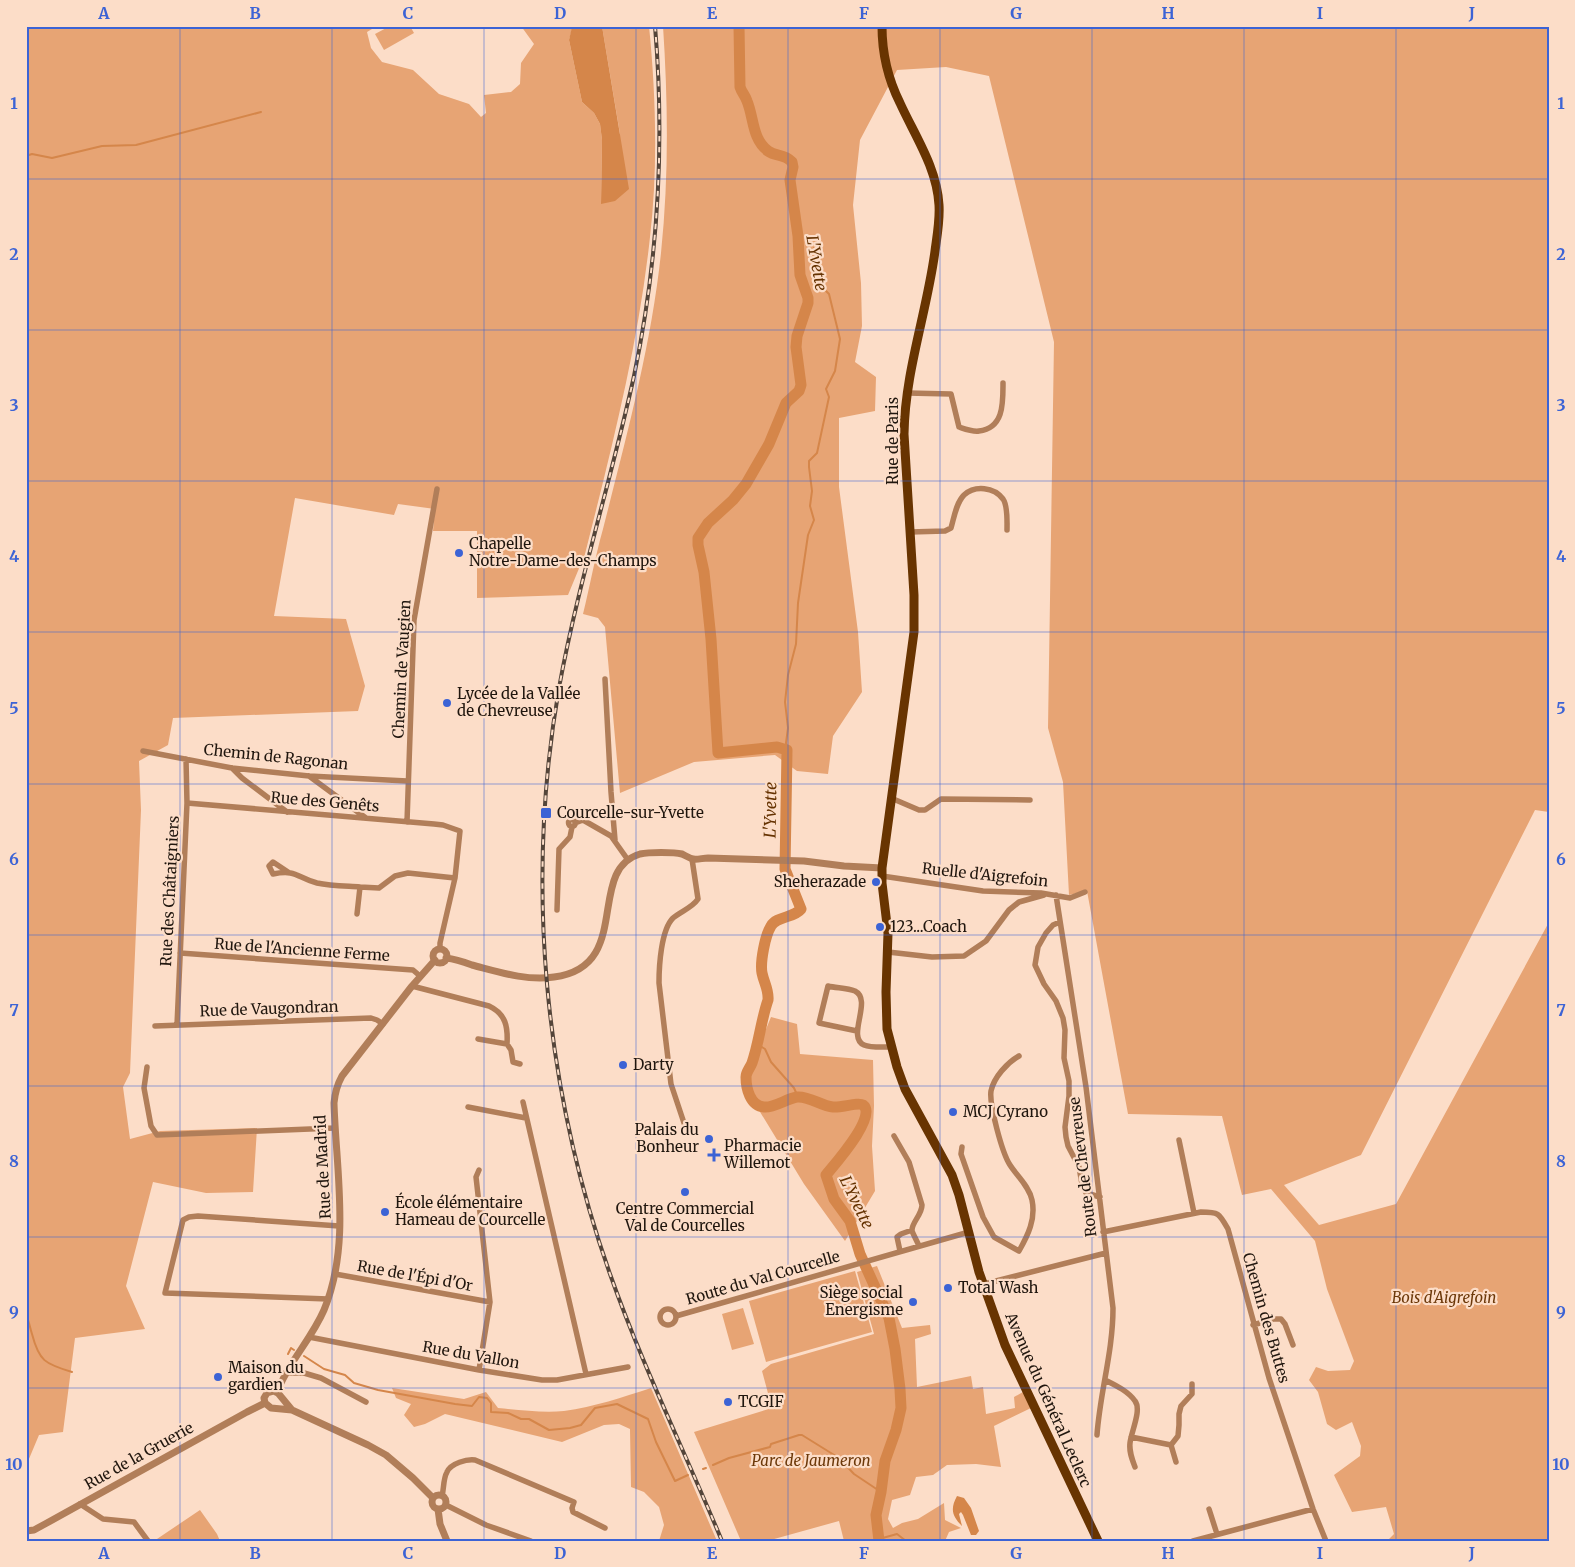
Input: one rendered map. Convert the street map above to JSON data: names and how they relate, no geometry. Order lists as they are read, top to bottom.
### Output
{
  "streets": {
    "main road": ["Rue de Paris", "Avenue du Général Leclerc"],
    "street": [
      "Chemin de Vaugien",
      "Chemin de Ragonan",
      "Rue des Genêts",
      "Ruelle d'Aigrefoin",
      "Rue des Châtaigniers",
      "Rue de l'Ancienne Ferme",
      "Rue de Vaugondran",
      "Rue de Madrid",
      "Route de Chevreuse",
      "Rue de l'Épi d'Or",
      "Route du Val Courcelle",
      "Chemin des Buttes",
      "Rue du Vallon",
      "Rue de la Gruerie"
    ]
  },
  "crossings": [
    ["Rue de Paris", "Ruelle d'Aigrefoin"],
    ["Rue de Paris", "Avenue du Général Leclerc"],
    ["Chemin de Vaugien", "Chemin de Ragonan"],
    ["Chemin de Vaugien", "Rue des Genêts"],
    ["Chemin de Ragonan", "Rue des Châtaigniers"],
    ["Rue des Genêts", "Rue des Châtaigniers"],
    ["Ruelle d'Aigrefoin", "Route de Chevreuse"],
    ["Ruelle d'Aigrefoin", "Avenue du Général Leclerc"],
    ["Rue des Châtaigniers", "Rue de l'Ancienne Ferme"],
    ["Rue des Châtaigniers", "Rue de Vaugondran"],
    ["Rue de l'Ancienne Ferme", "Rue de Madrid"],
    ["Rue de Vaugondran", "Rue de Madrid"],
    ["Rue de Madrid", "Rue de l'Épi d'Or"],
    ["Rue de Madrid", "Rue du Vallon"],
    ["Rue de Madrid", "Rue de la Gruerie"],
    ["Route de Chevreuse", "Chemin des Buttes"]
  ],
  "water": ["L'Yvette"],
  "parks": ["Bois d'Aigrefoin", "Parc de Jaumeron"],
  "places": {
    "other": [
      "Chapelle Notre-Dame-des-Champs",
      "Lycée de la Vallée de Chevreuse",
      "Sheherazade",
      "123...Coach",
      "Darty",
      "MCJ Cyrano",
      "Palais du Bonheur",
      "Centre Commercial Val de Courcelles",
      "École élémentaire Hameau de Courcelle",
      "Total Wash",
      "Siège social Energisme",
      "Maison du gardien",
      "TCGIF"
    ],
    "transit": ["Courcelle-sur-Yvette"],
    "health": ["Pharmacie Willemot"]
  },
  "grid": {
    "columns": [
      "A",
      "B",
      "C",
      "D",
      "E",
      "F",
      "G",
      "H",
      "I",
      "J"
    ],
    "rows": [
      "1",
      "2",
      "3",
      "4",
      "5",
      "6",
      "7",
      "8",
      "9",
      "10"
    ]
  }
}
